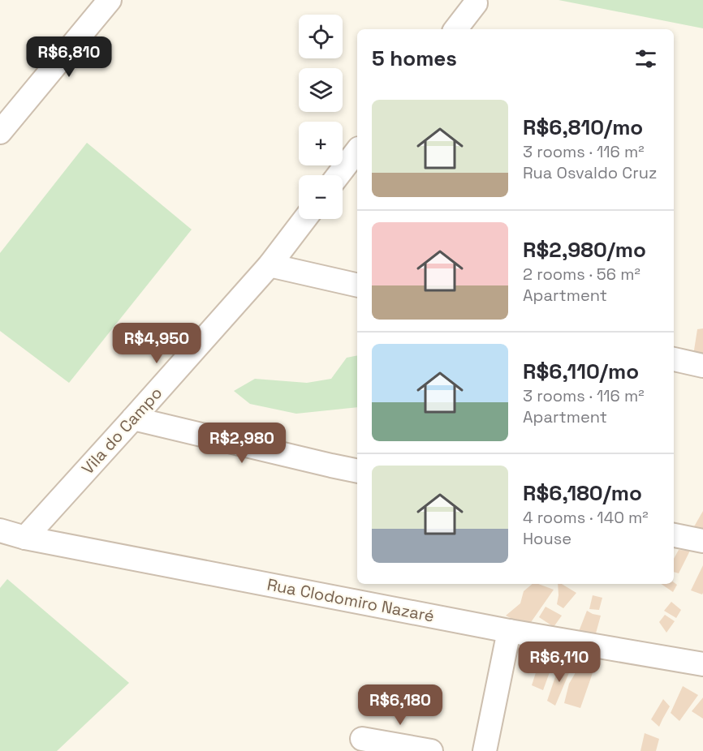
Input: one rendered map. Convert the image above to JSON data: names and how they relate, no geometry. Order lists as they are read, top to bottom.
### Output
{
  "streets": {
    "street": ["Vila do Campo", "Rua Clodomiro Nazaré"]
  },
  "crossings": [
    ["Vila do Campo", "Rua Clodomiro Nazaré"]
  ],
  "page": {
    "map_buttons": ["+", "−"],
    "heading": "5 homes",
    "price": [
      "R$6,810",
      "R$4,950",
      "R$2,980",
      "R$6,110",
      "R$6,180"
    ],
    "list": [
      {
        "name": "R$6,810/mo",
        "note": "3 rooms · 116 m² · Rua Osvaldo Cruz"
      },
      {
        "name": "R$2,980/mo",
        "note": "2 rooms · 56 m² · Apartment"
      },
      {
        "name": "R$6,110/mo",
        "note": "3 rooms · 116 m² · Apartment"
      },
      {
        "name": "R$6,180/mo",
        "note": "4 rooms · 140 m² · House"
      }
    ]
  }
}
